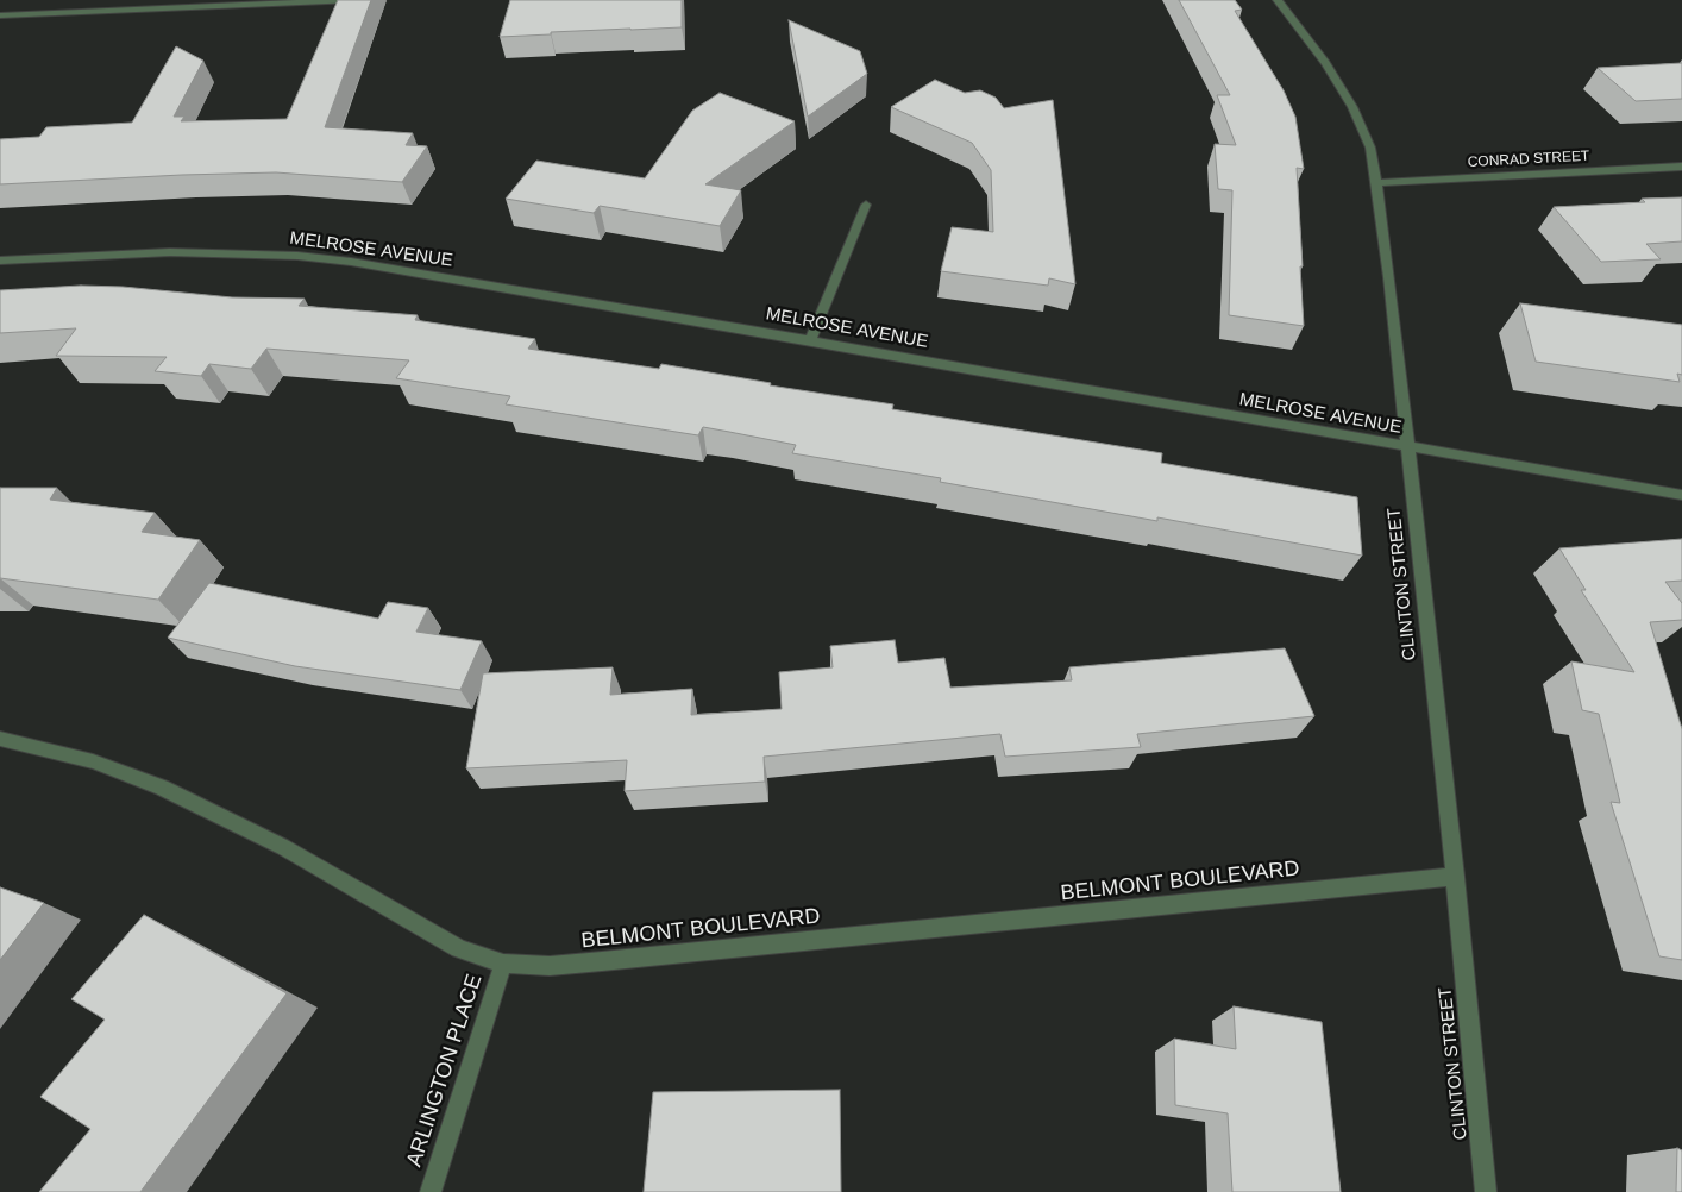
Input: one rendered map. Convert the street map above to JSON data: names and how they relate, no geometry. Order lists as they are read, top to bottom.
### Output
{
  "streets": {
    "street": [
      "CONRAD STREET",
      "MELROSE AVENUE",
      "CLINTON STREET",
      "BELMONT BOULEVARD",
      "ARLINGTON PLACE"
    ]
  },
  "crossings": [
    ["CONRAD STREET", "CLINTON STREET"],
    ["MELROSE AVENUE", "CLINTON STREET"],
    ["CLINTON STREET", "BELMONT BOULEVARD"],
    ["BELMONT BOULEVARD", "ARLINGTON PLACE"]
  ]
}
